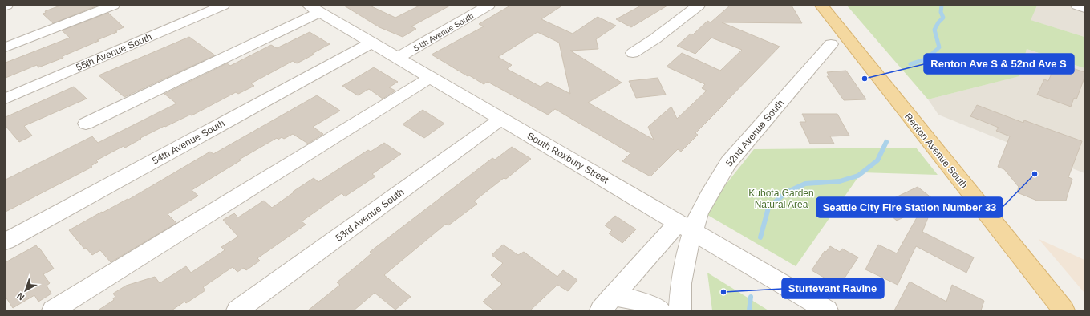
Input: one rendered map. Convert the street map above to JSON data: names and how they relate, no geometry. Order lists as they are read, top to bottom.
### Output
{
  "streets": {
    "main road": ["Renton Avenue South"],
    "street": [
      "54th Avenue South",
      "55th Avenue South",
      "52nd Avenue South",
      "South Roxbury Street",
      "53rd Avenue South"
    ]
  },
  "crossings": [
    ["54th Avenue South", "South Roxbury Street"],
    ["52nd Avenue South", "South Roxbury Street"],
    ["South Roxbury Street", "53rd Avenue South"]
  ],
  "parks": ["Kubota Garden Natural Area"],
  "places": ["Renton Ave S & 52nd Ave S", "Seattle City Fire Station Number 33", "Sturtevant Ravine"],
  "north": "bottom left"
}
